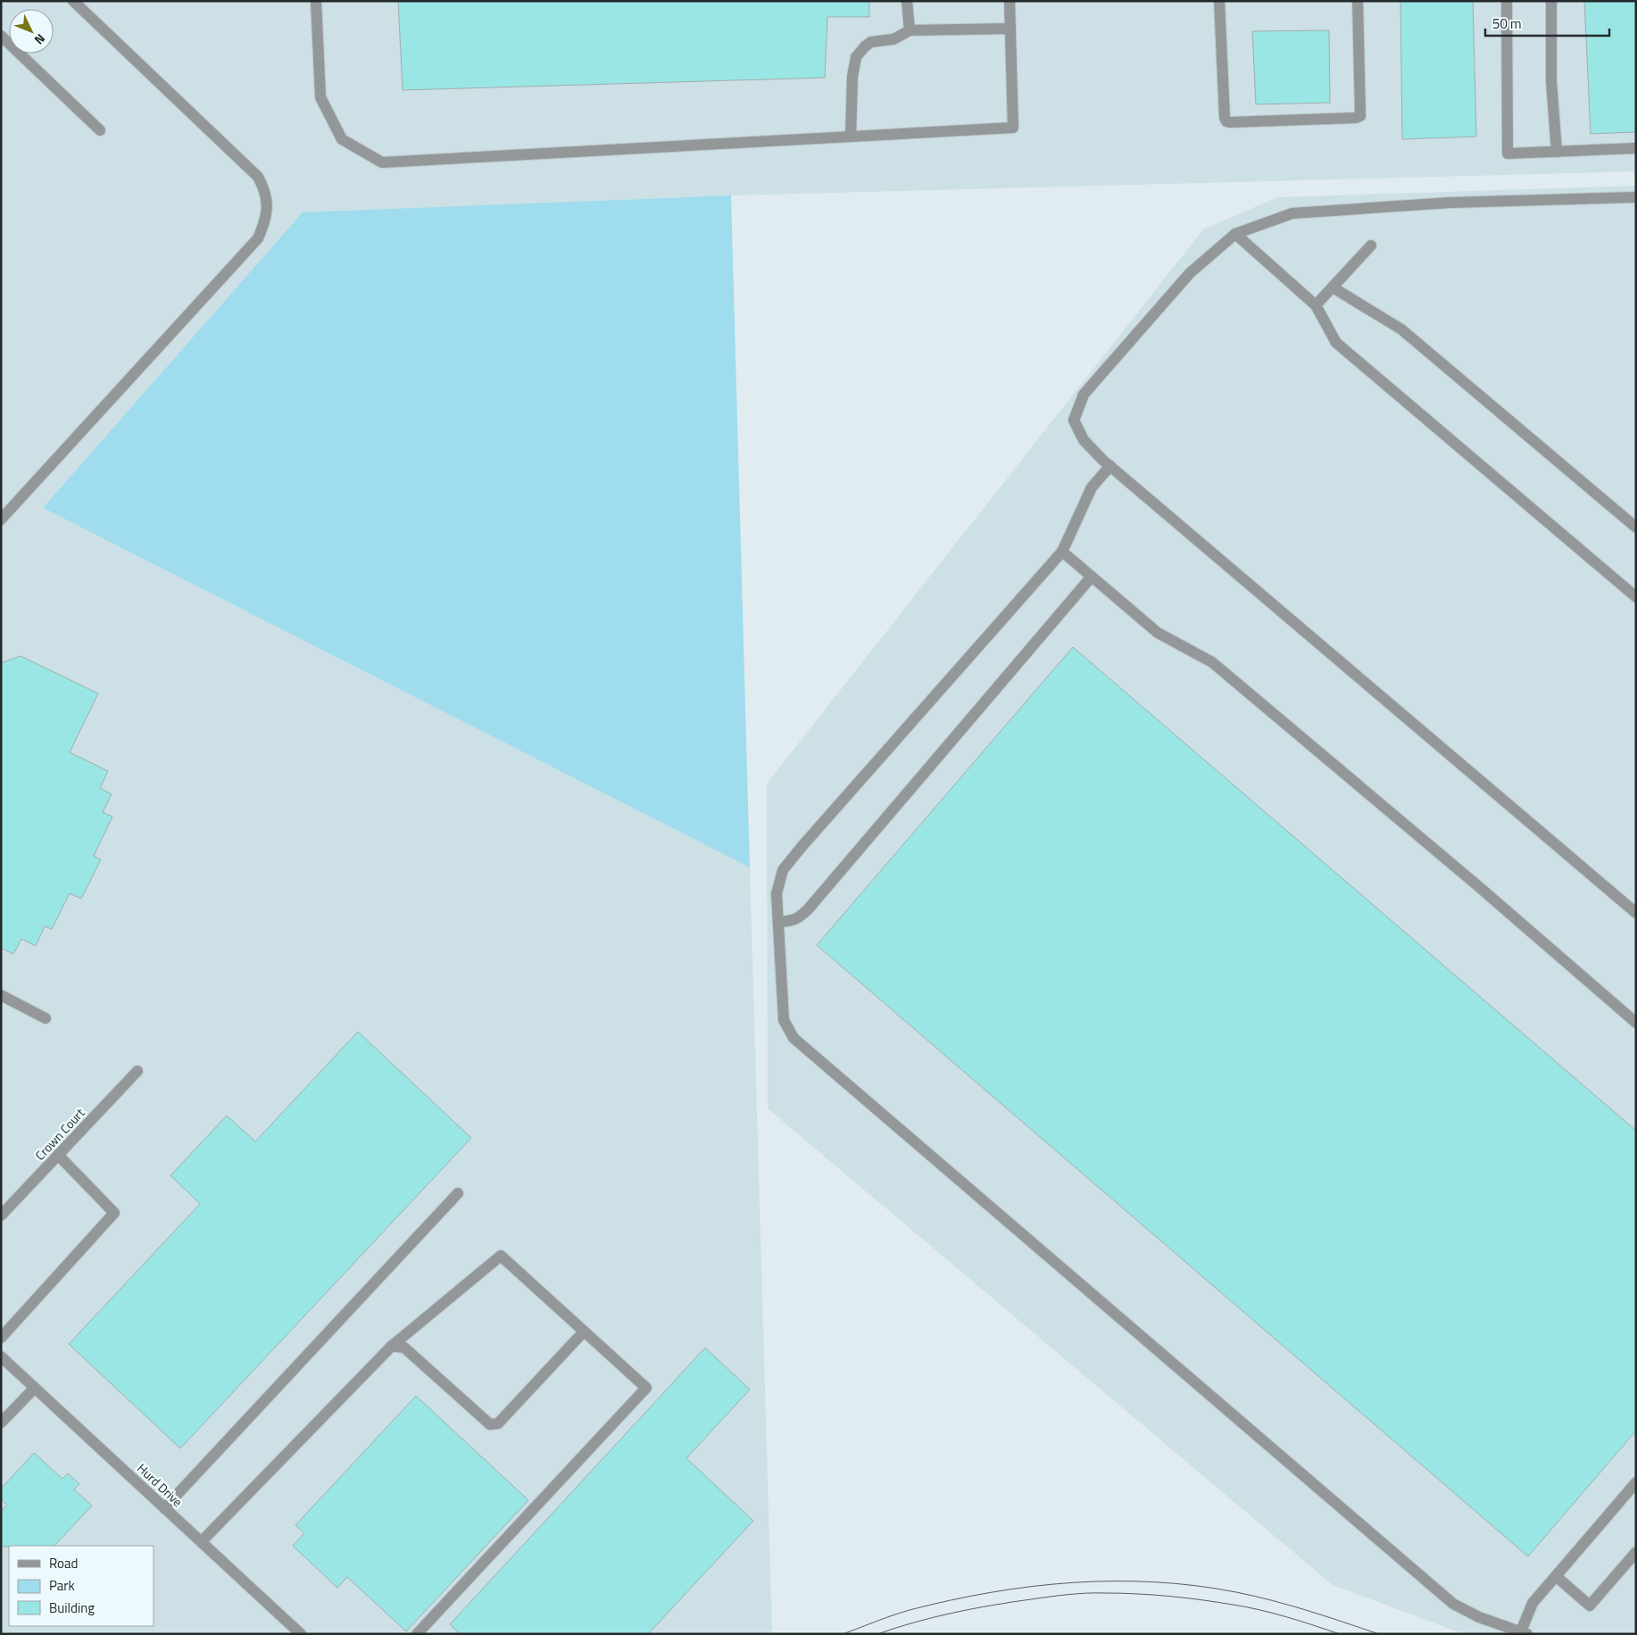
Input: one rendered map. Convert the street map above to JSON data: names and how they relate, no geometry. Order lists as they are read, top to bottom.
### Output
{
  "streets": {
    "street": ["Crown Court", "Hurd Drive"]
  },
  "legend": ["Road", "Park", "Building"],
  "scale_bar": "50 m",
  "north": "bottom right"
}
